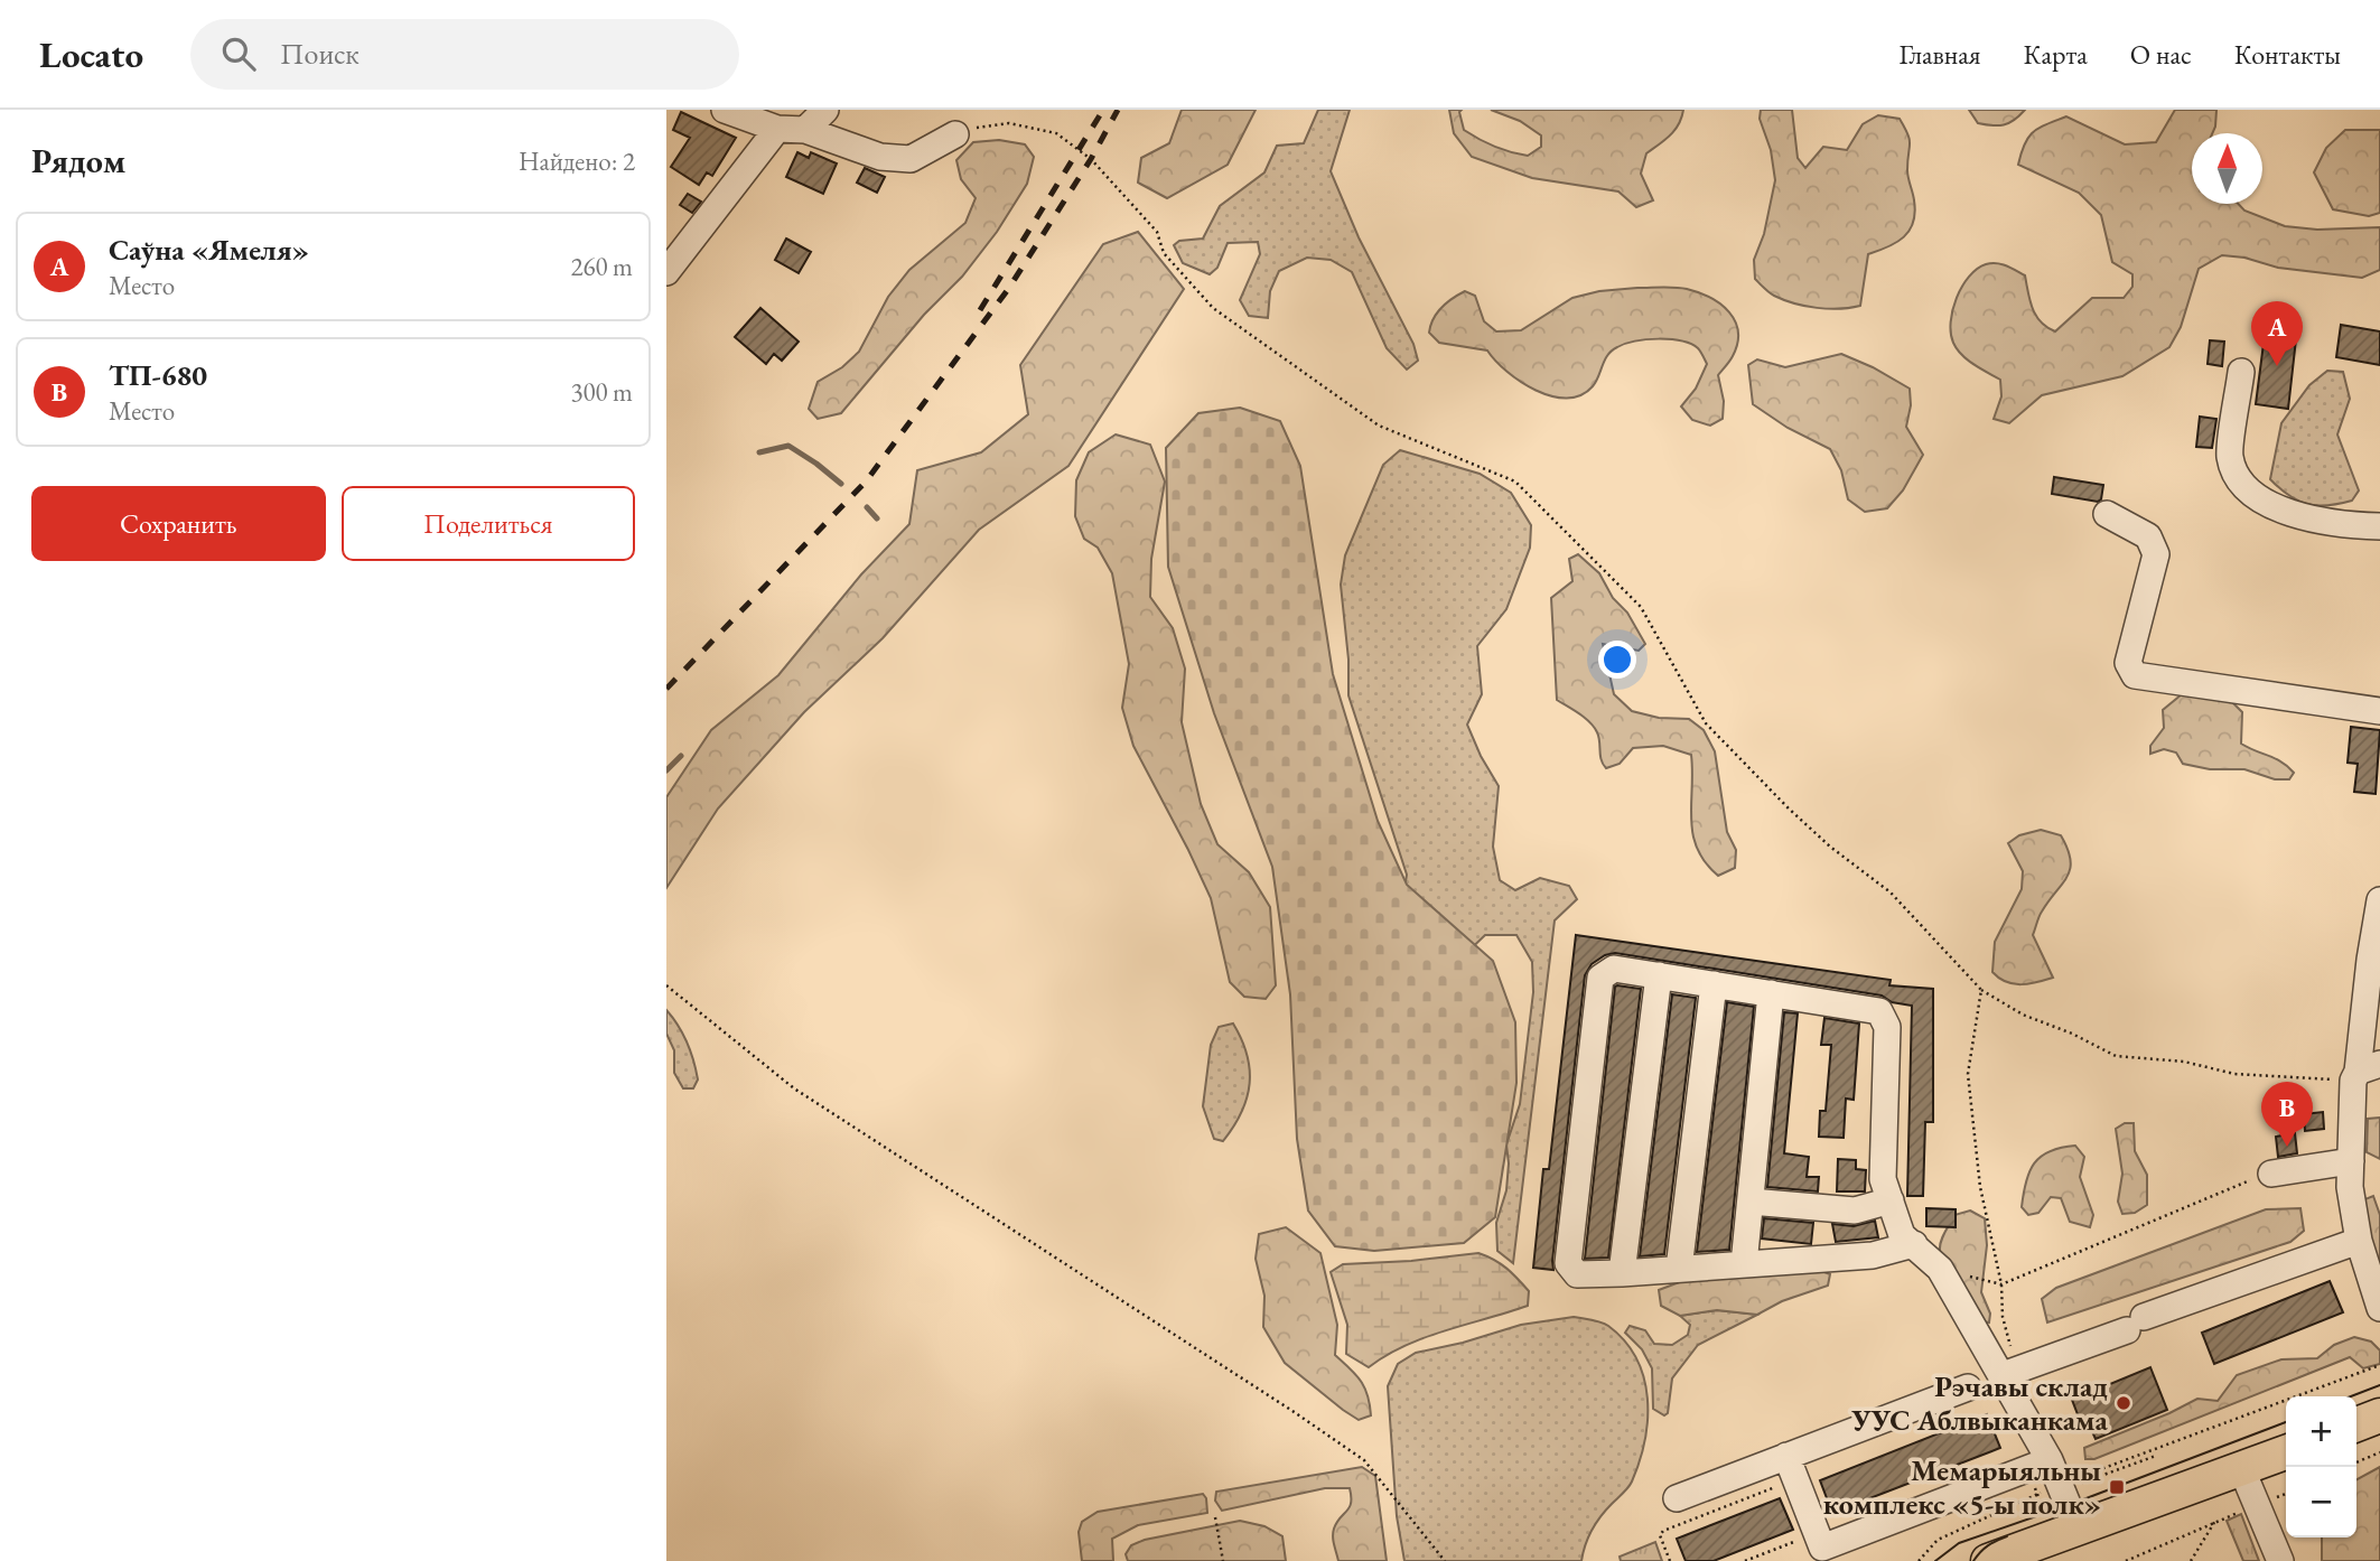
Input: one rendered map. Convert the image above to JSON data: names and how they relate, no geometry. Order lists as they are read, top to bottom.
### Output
{
  "places": {
    "other": ["Рэчавы склад УУС Аблвыканкама"],
    "transit": ["Мемарыяльны комплекс «5-ы полк»"]
  },
  "north": "top",
  "page": {
    "header": "Locato",
    "search": "Поиск",
    "nav": [
      "Главная",
      "Карта",
      "О нас",
      "Контакты"
    ],
    "heading": ["Рядом", "Найдено: 2"],
    "list": [
      {
        "mark": "A",
        "name": "Саўна «Ямеля»",
        "note": "Место",
        "value": "260 m"
      },
      {
        "mark": "B",
        "name": "ТП-680",
        "note": "Место",
        "value": "300 m"
      }
    ],
    "pins": ["A", "B"],
    "buttons": ["Сохранить", "Поделиться"],
    "map_buttons": ["+", "−"]
  }
}
